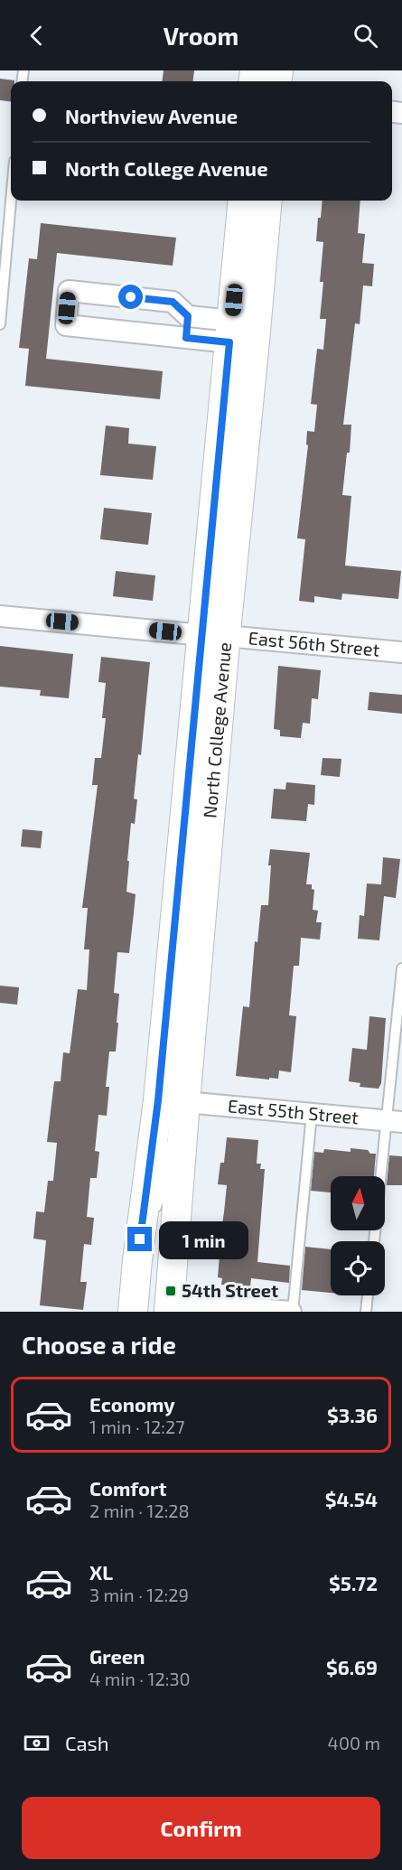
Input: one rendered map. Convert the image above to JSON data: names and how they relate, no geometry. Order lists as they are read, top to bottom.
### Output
{
  "streets": {
    "main road": ["North College Avenue"],
    "street": ["East 56th Street", "East 55th Street"]
  },
  "crossings": [
    ["East 56th Street", "North College Avenue"],
    ["North College Avenue", "East 55th Street"]
  ],
  "places": {
    "transit": ["54th Street"]
  },
  "north": "top",
  "page": {
    "header": "Vroom",
    "banner": ["Northview Avenue", "North College Avenue"],
    "bubble": "1 min",
    "heading": "Choose a ride",
    "list": [
      {
        "name": "Economy",
        "note": "1 min · 12:27",
        "value": "$3.36"
      },
      {
        "name": "Comfort",
        "note": "2 min · 12:28",
        "value": "$4.54"
      },
      {
        "name": "XL",
        "note": "3 min · 12:29",
        "value": "$5.72"
      },
      {
        "name": "Green",
        "note": "4 min · 12:30",
        "value": "$6.69"
      }
    ],
    "pay": ["Cash", "400 m"],
    "buttons": "Confirm"
  }
}
